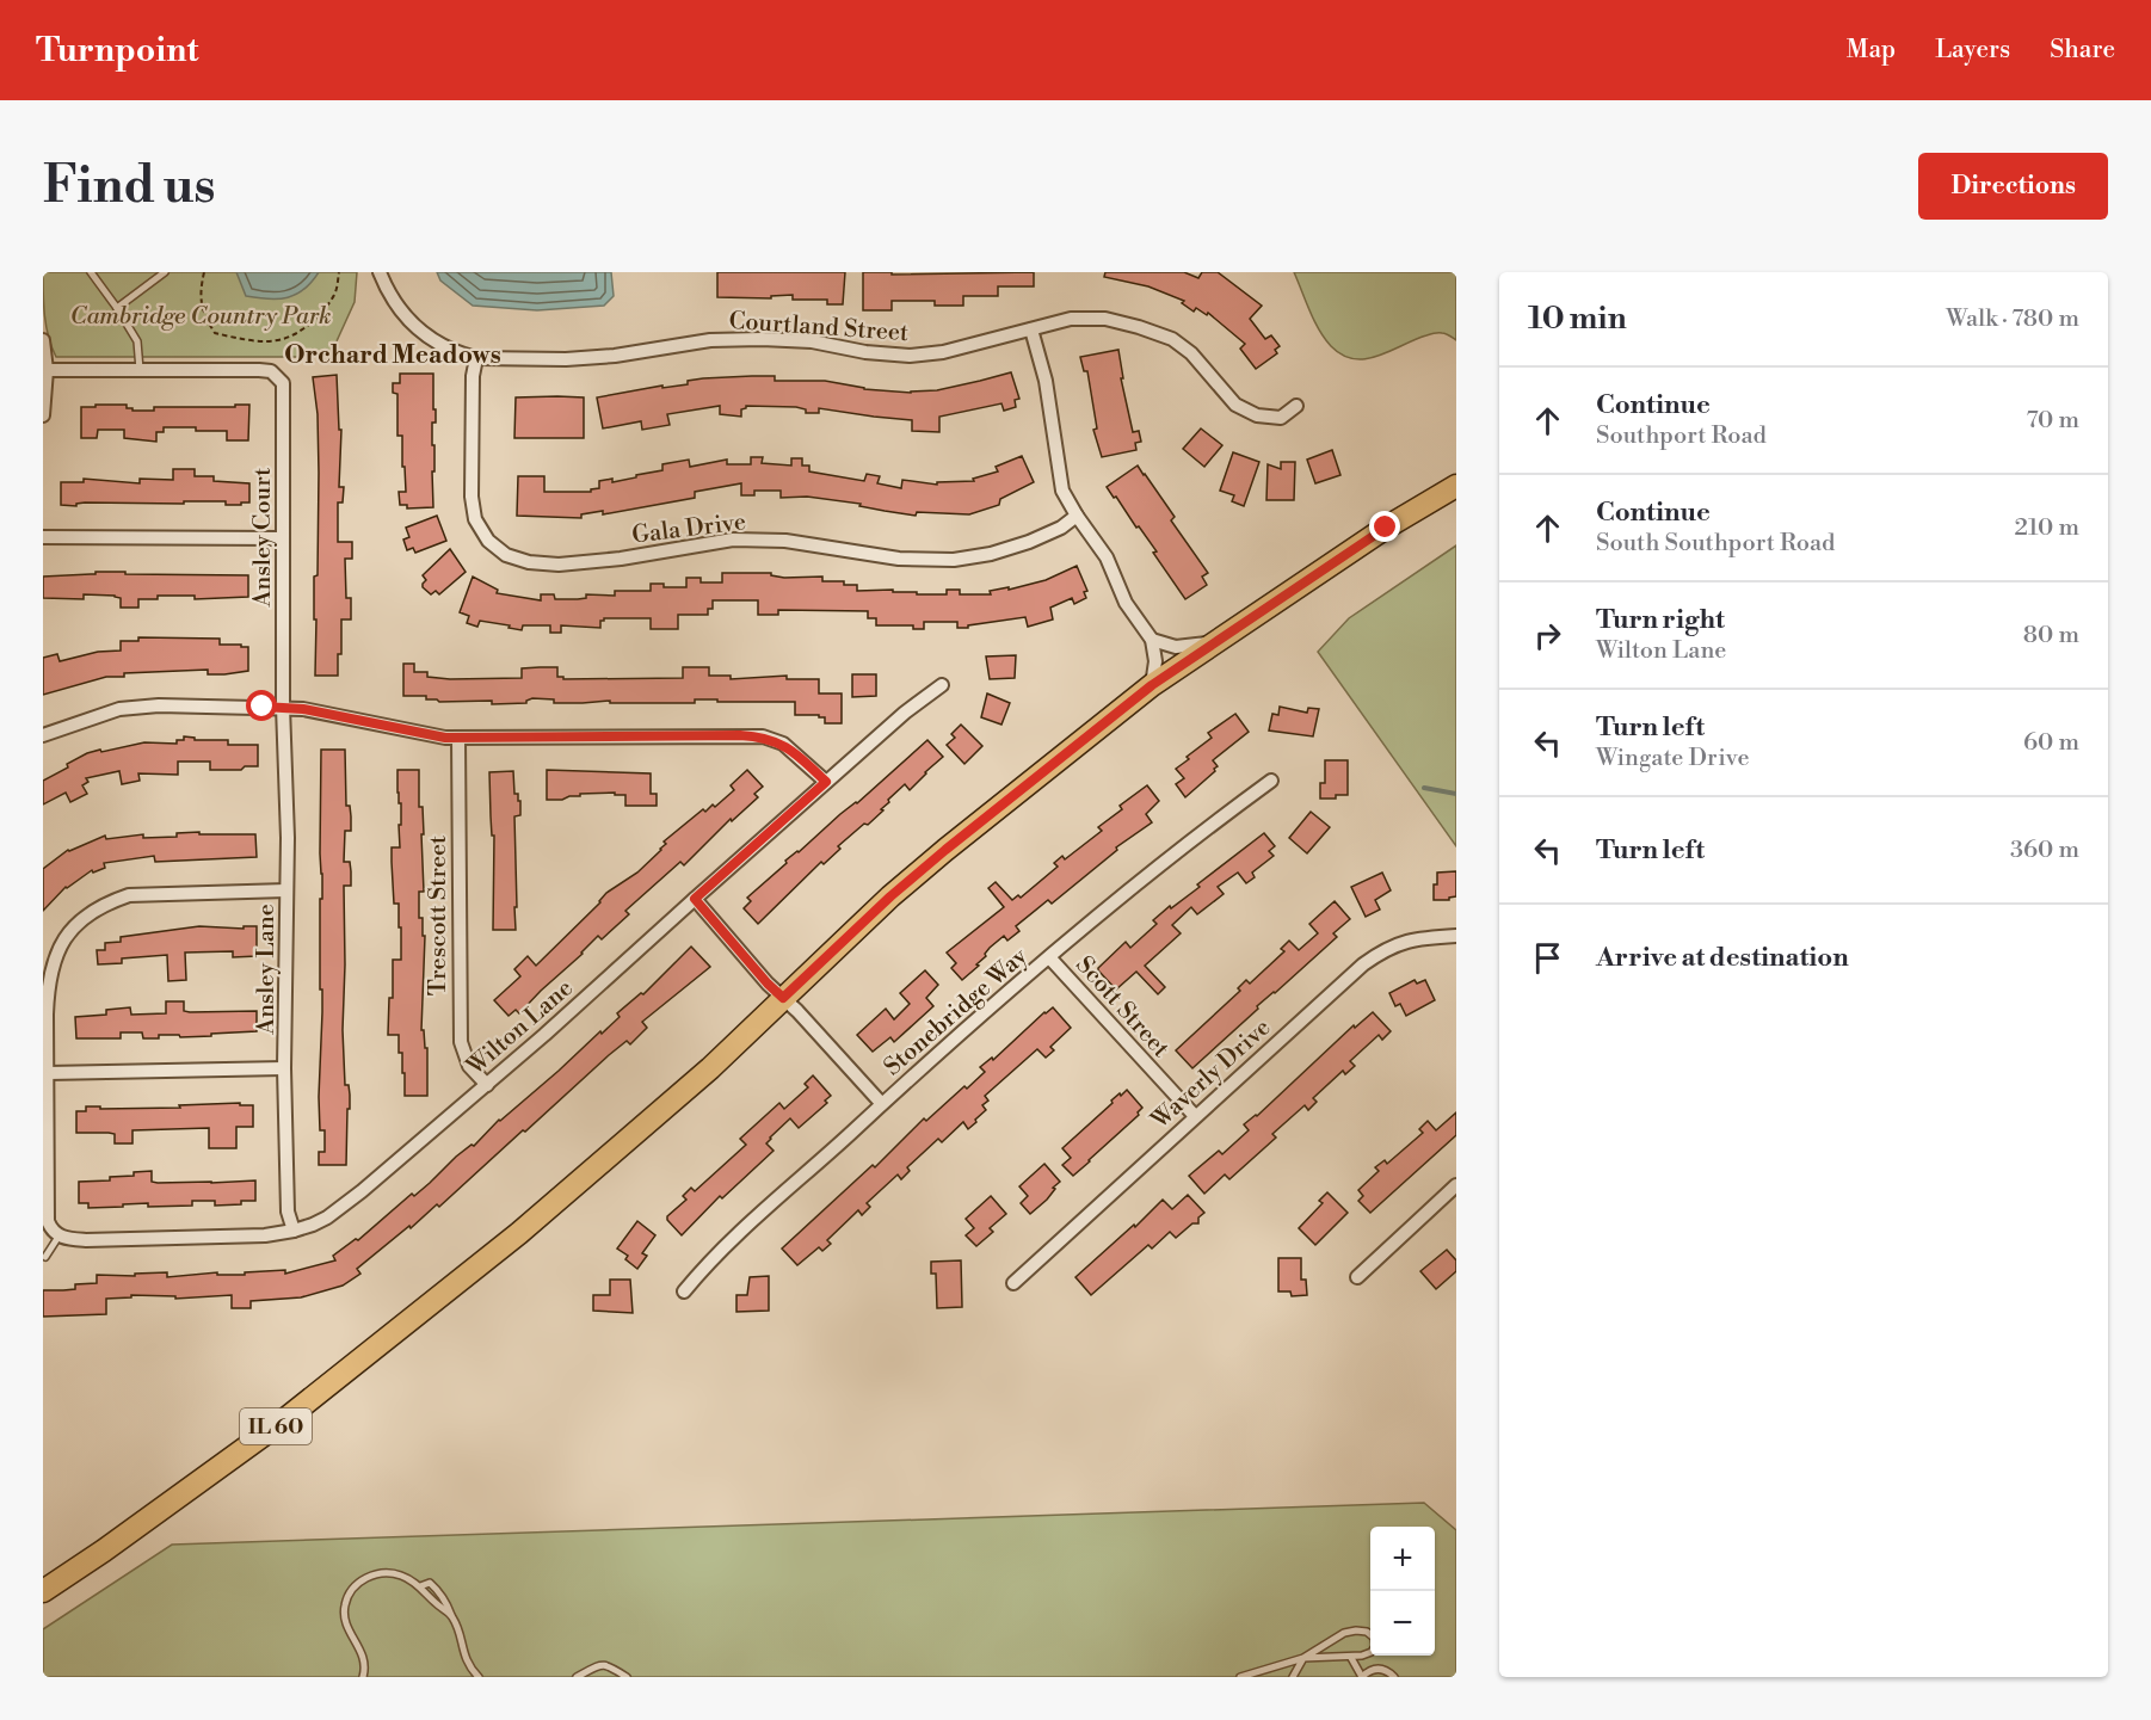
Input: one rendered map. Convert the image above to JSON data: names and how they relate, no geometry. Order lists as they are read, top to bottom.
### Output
{
  "streets": {
    "main road": ["IL 60"],
    "street": [
      "Courtland Street",
      "Gala Drive",
      "Ansley Court",
      "Trescott Street",
      "Ansley Lane",
      "Scott Street",
      "Stonebridge Way",
      "Wilton Lane",
      "Waverly Drive"
    ]
  },
  "crossings": [
    ["Courtland Street", "Gala Drive"],
    ["Ansley Court", "Ansley Lane"],
    ["Trescott Street", "Wilton Lane"],
    ["Ansley Lane", "Wilton Lane"],
    ["Scott Street", "Stonebridge Way"],
    ["Scott Street", "Waverly Drive"]
  ],
  "districts": ["Orchard Meadows"],
  "parks": ["Cambridge Country Park"],
  "page": {
    "header": "Turnpoint",
    "nav": ["Map", "Layers", "Share"],
    "buttons": "Directions",
    "title": "Find us",
    "heading": ["10 min", "Walk · 780 m"],
    "list": [
      ["Continue", "Southport Road", "70 m"],
      ["Continue", "South Southport Road", "210 m"],
      ["Turn right", "Wilton Lane", "80 m"],
      ["Turn left", "Wingate Drive", "60 m"],
      ["Turn left", "360 m"],
      "Arrive at destination"
    ],
    "map_buttons": ["+", "−"]
  }
}
